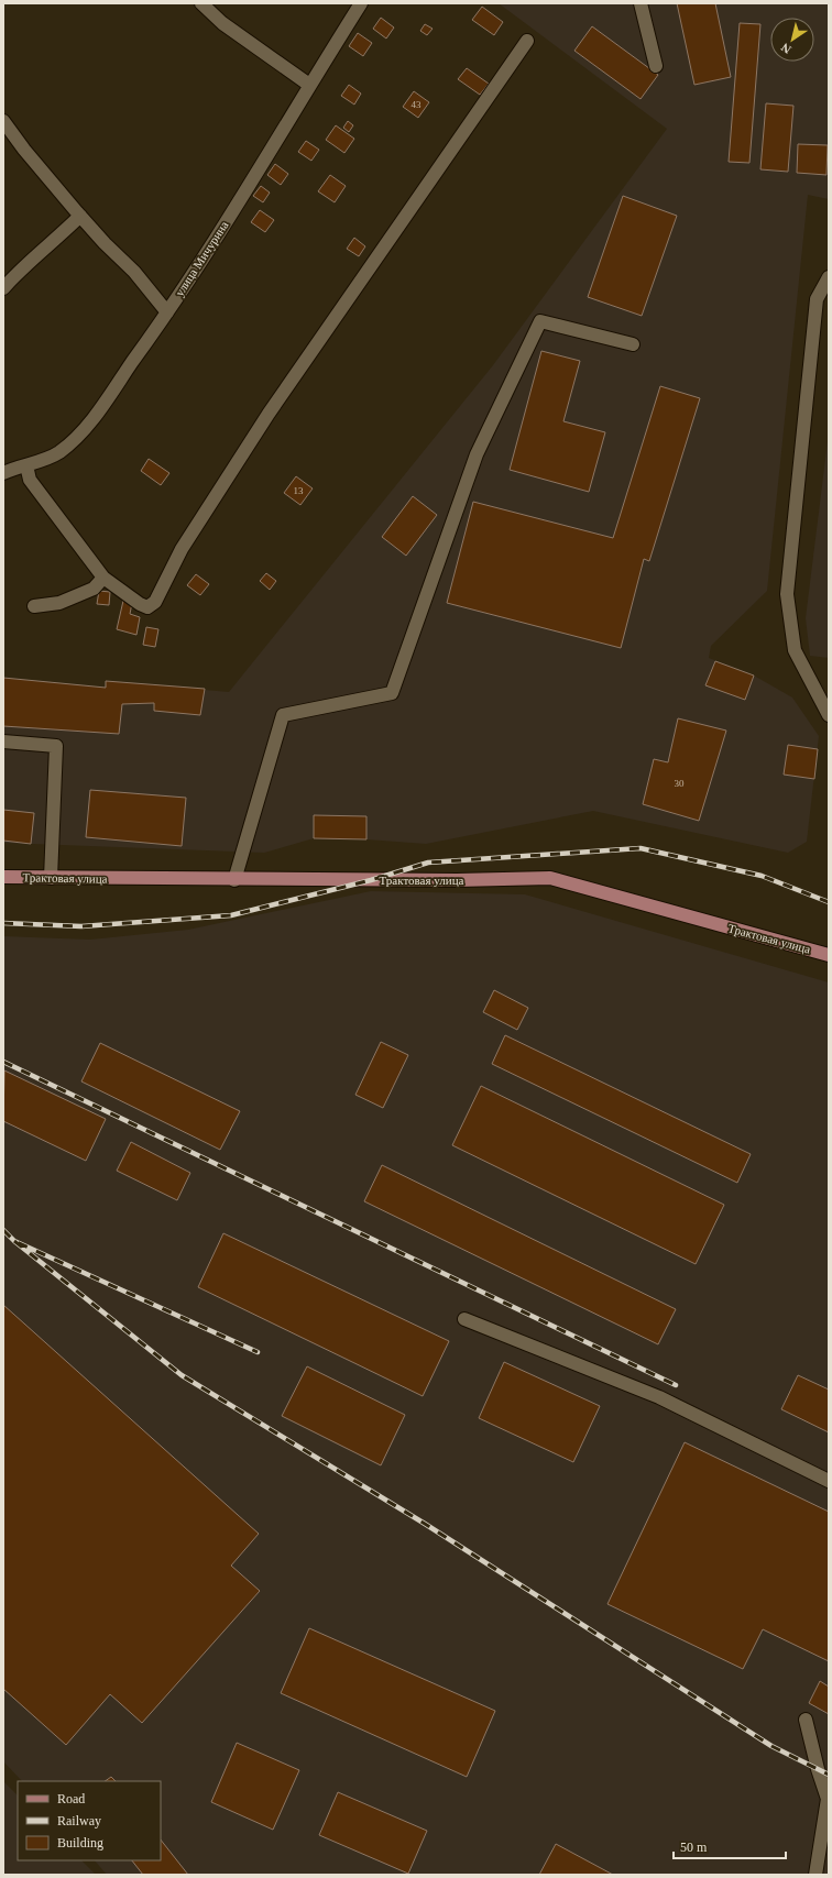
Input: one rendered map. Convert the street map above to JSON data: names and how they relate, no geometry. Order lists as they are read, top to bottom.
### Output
{
  "streets": {
    "main road": ["Трактовая улица"],
    "street": ["улица Мичурина"]
  },
  "house_numbers": ["43", "13", "30"],
  "legend": ["Road", "Railway", "Building"],
  "scale_bar": "50 m",
  "north": "bottom left"
}
